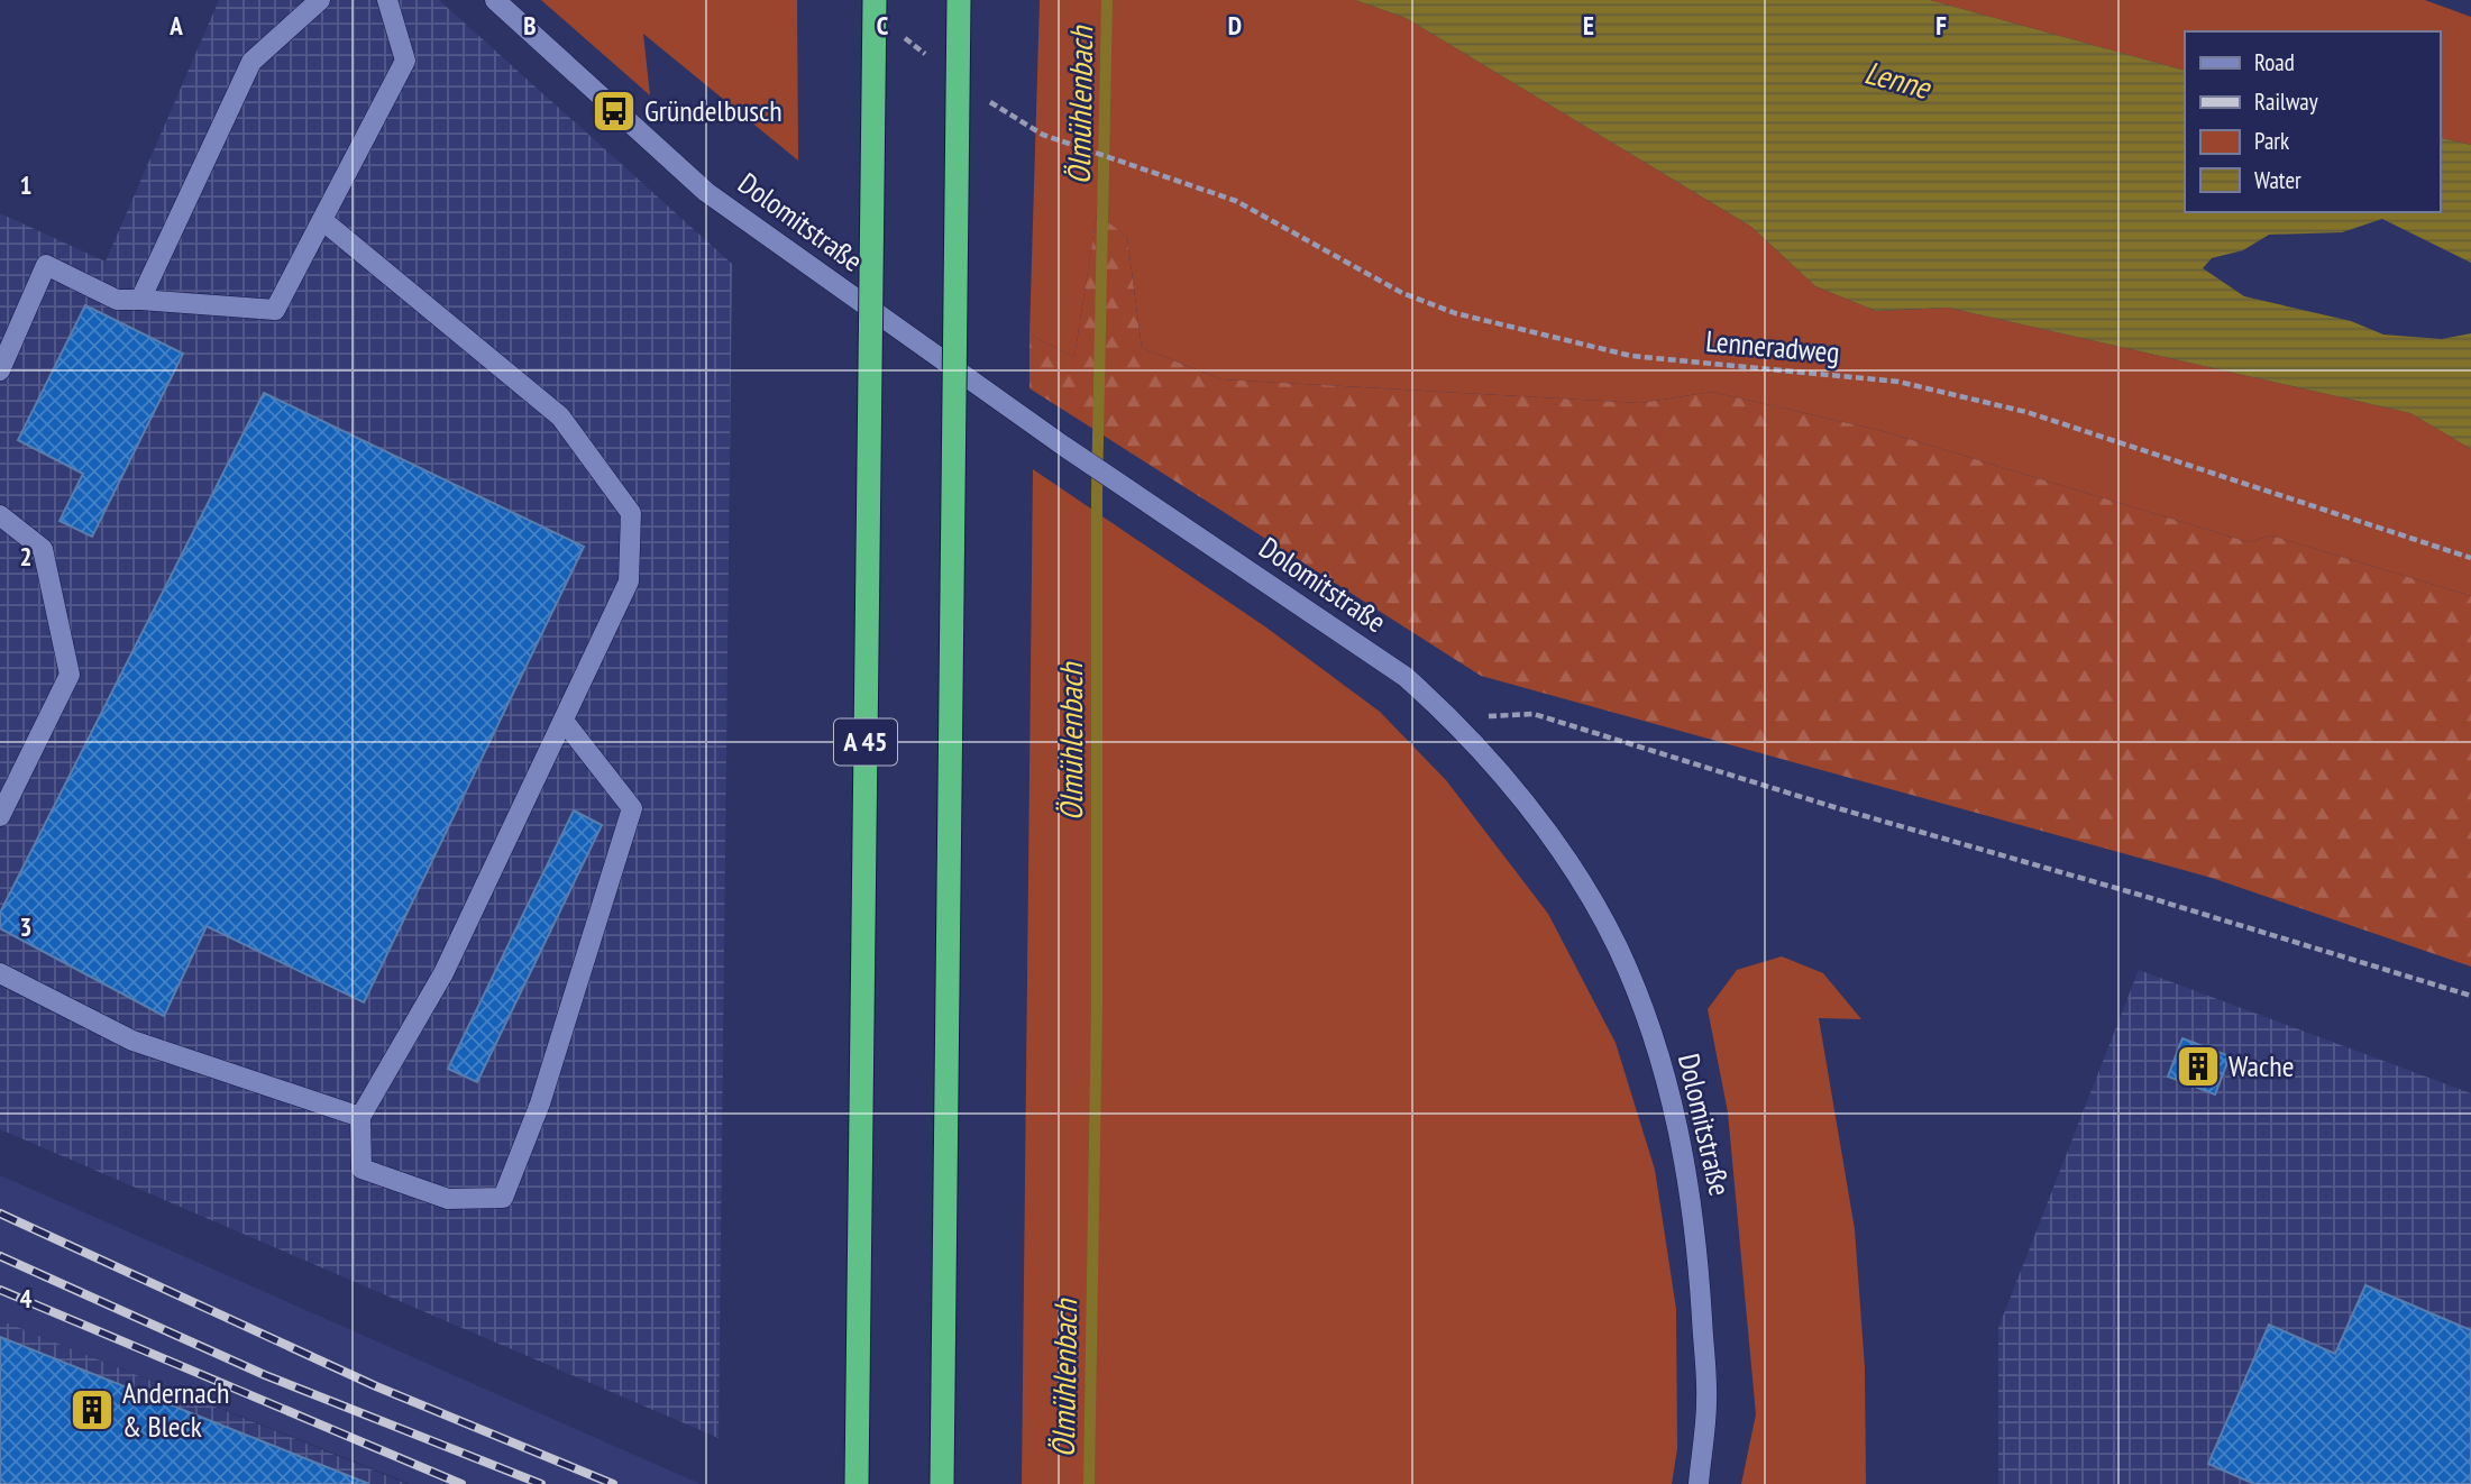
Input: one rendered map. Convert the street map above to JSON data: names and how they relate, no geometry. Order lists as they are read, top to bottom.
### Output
{
  "streets": {
    "highway": ["A 45"],
    "street": ["Dolomitstraße"],
    "path": ["Lenneradweg"]
  },
  "water": ["Lenne", "Ölmühlenbach"],
  "places": {
    "bus stop": ["Gründelbusch"],
    "building": ["Wache", "Andernach & Bleck"]
  },
  "legend": [
    "Road",
    "Railway",
    "Park",
    "Water"
  ],
  "grid": {
    "columns": [
      "A",
      "B",
      "C",
      "D",
      "E",
      "F"
    ],
    "rows": [
      "1",
      "2",
      "3",
      "4"
    ]
  }
}
